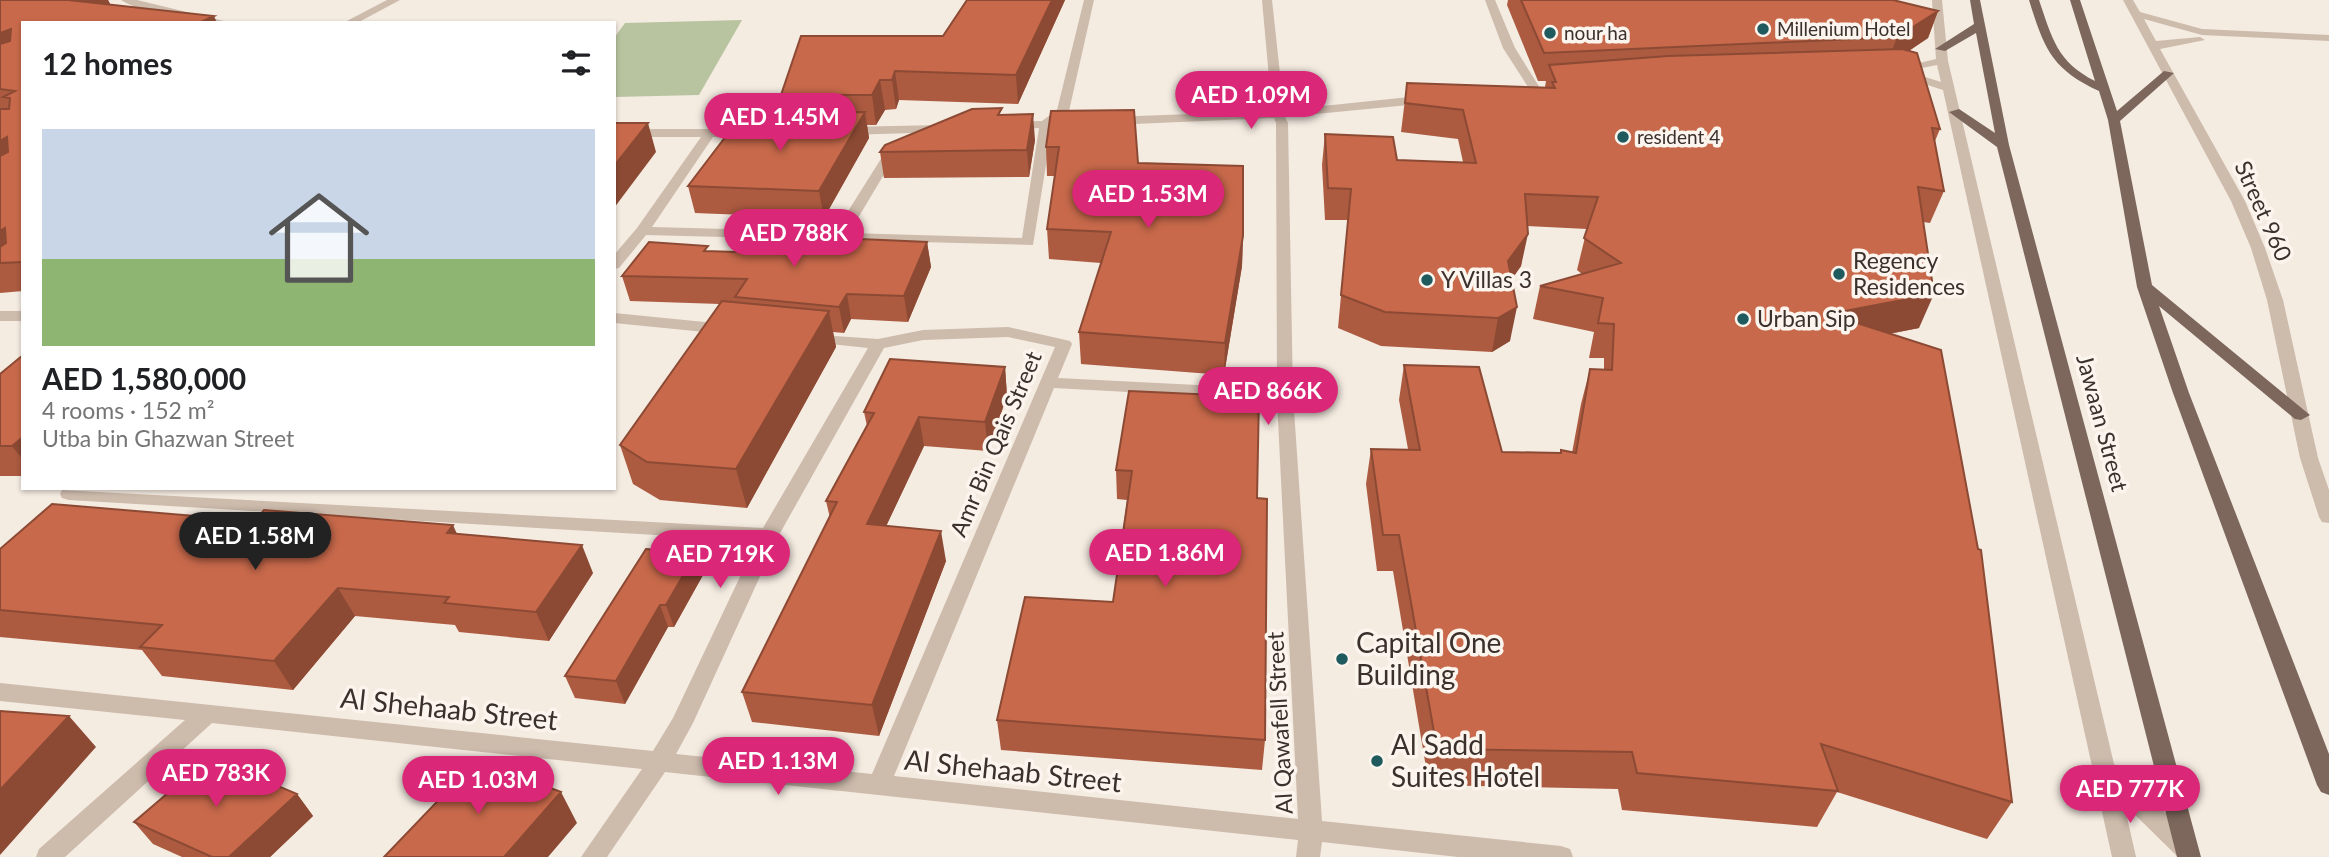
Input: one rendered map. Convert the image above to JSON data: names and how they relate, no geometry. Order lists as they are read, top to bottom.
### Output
{
  "streets": {
    "main road": ["Jawaan Street"],
    "street": [
      "Street 960",
      "Amr Bin Qais Street",
      "Al Shehaab Street",
      "Al Qawafell Street"
    ]
  },
  "crossings": [
    ["Amr Bin Qais Street", "Al Shehaab Street"],
    ["Al Shehaab Street", "Al Qawafell Street"]
  ],
  "places": [
    "Millenium Hotel",
    "nour ha",
    "resident 4",
    "Regency Residences",
    "Y Villas 3",
    "Urban Sip",
    "Capital One Building",
    "Al Sadd Suites Hotel"
  ],
  "page": {
    "heading": "12 homes",
    "price": [
      "AED 1.09M",
      "AED 1.45M",
      "AED 1.53M",
      "AED 788K",
      "AED 866K",
      "AED 1.58M",
      "AED 1.86M",
      "AED 719K",
      "AED 1.13M",
      "AED 783K",
      "AED 1.03M",
      "AED 777K"
    ],
    "list": [
      {
        "name": "AED 1,580,000",
        "note": "4 rooms · 152 m² · Utba bin Ghazwan Street"
      }
    ]
  }
}
